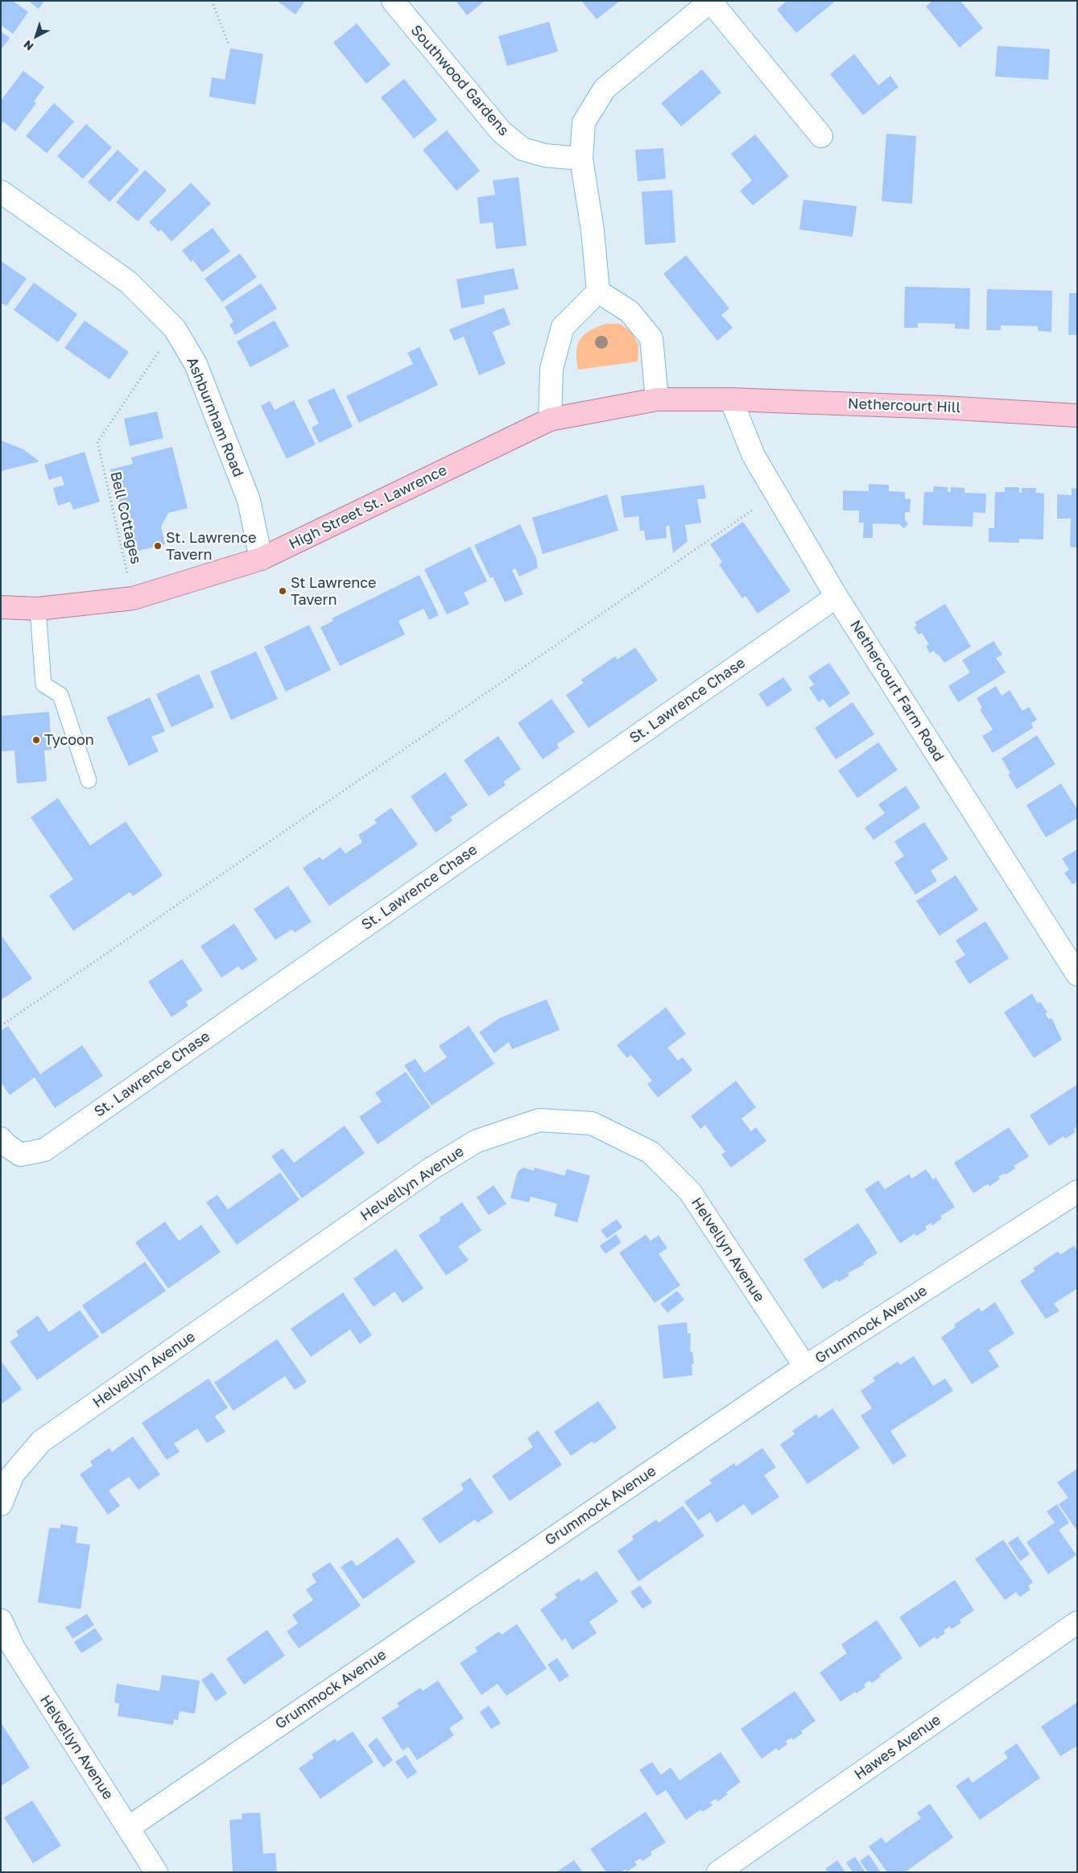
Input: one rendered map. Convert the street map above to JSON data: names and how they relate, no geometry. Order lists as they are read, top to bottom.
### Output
{
  "streets": {
    "main road": ["Nethercourt Hill", "High Street St. Lawrence"],
    "street": [
      "Southwood Gardens",
      "Ashburnham Road",
      "Nethercourt Farm Road",
      "St. Lawrence Chase",
      "Helvellyn Avenue",
      "Grummock Avenue",
      "Hawes Avenue"
    ],
    "path": ["Bell Cottages"]
  },
  "crossings": [
    ["Nethercourt Hill", "High Street St. Lawrence"],
    ["Nethercourt Hill", "Nethercourt Farm Road"],
    ["Ashburnham Road", "High Street St. Lawrence"],
    ["Ashburnham Road", "Bell Cottages"],
    ["High Street St. Lawrence", "Bell Cottages"],
    ["High Street St. Lawrence", "Nethercourt Farm Road"],
    ["Nethercourt Farm Road", "St. Lawrence Chase"],
    ["Helvellyn Avenue", "Grummock Avenue"]
  ],
  "places": ["St. Lawrence Tavern", "St Lawrence Tavern", "Tycoon"],
  "north": "bottom left"
}
